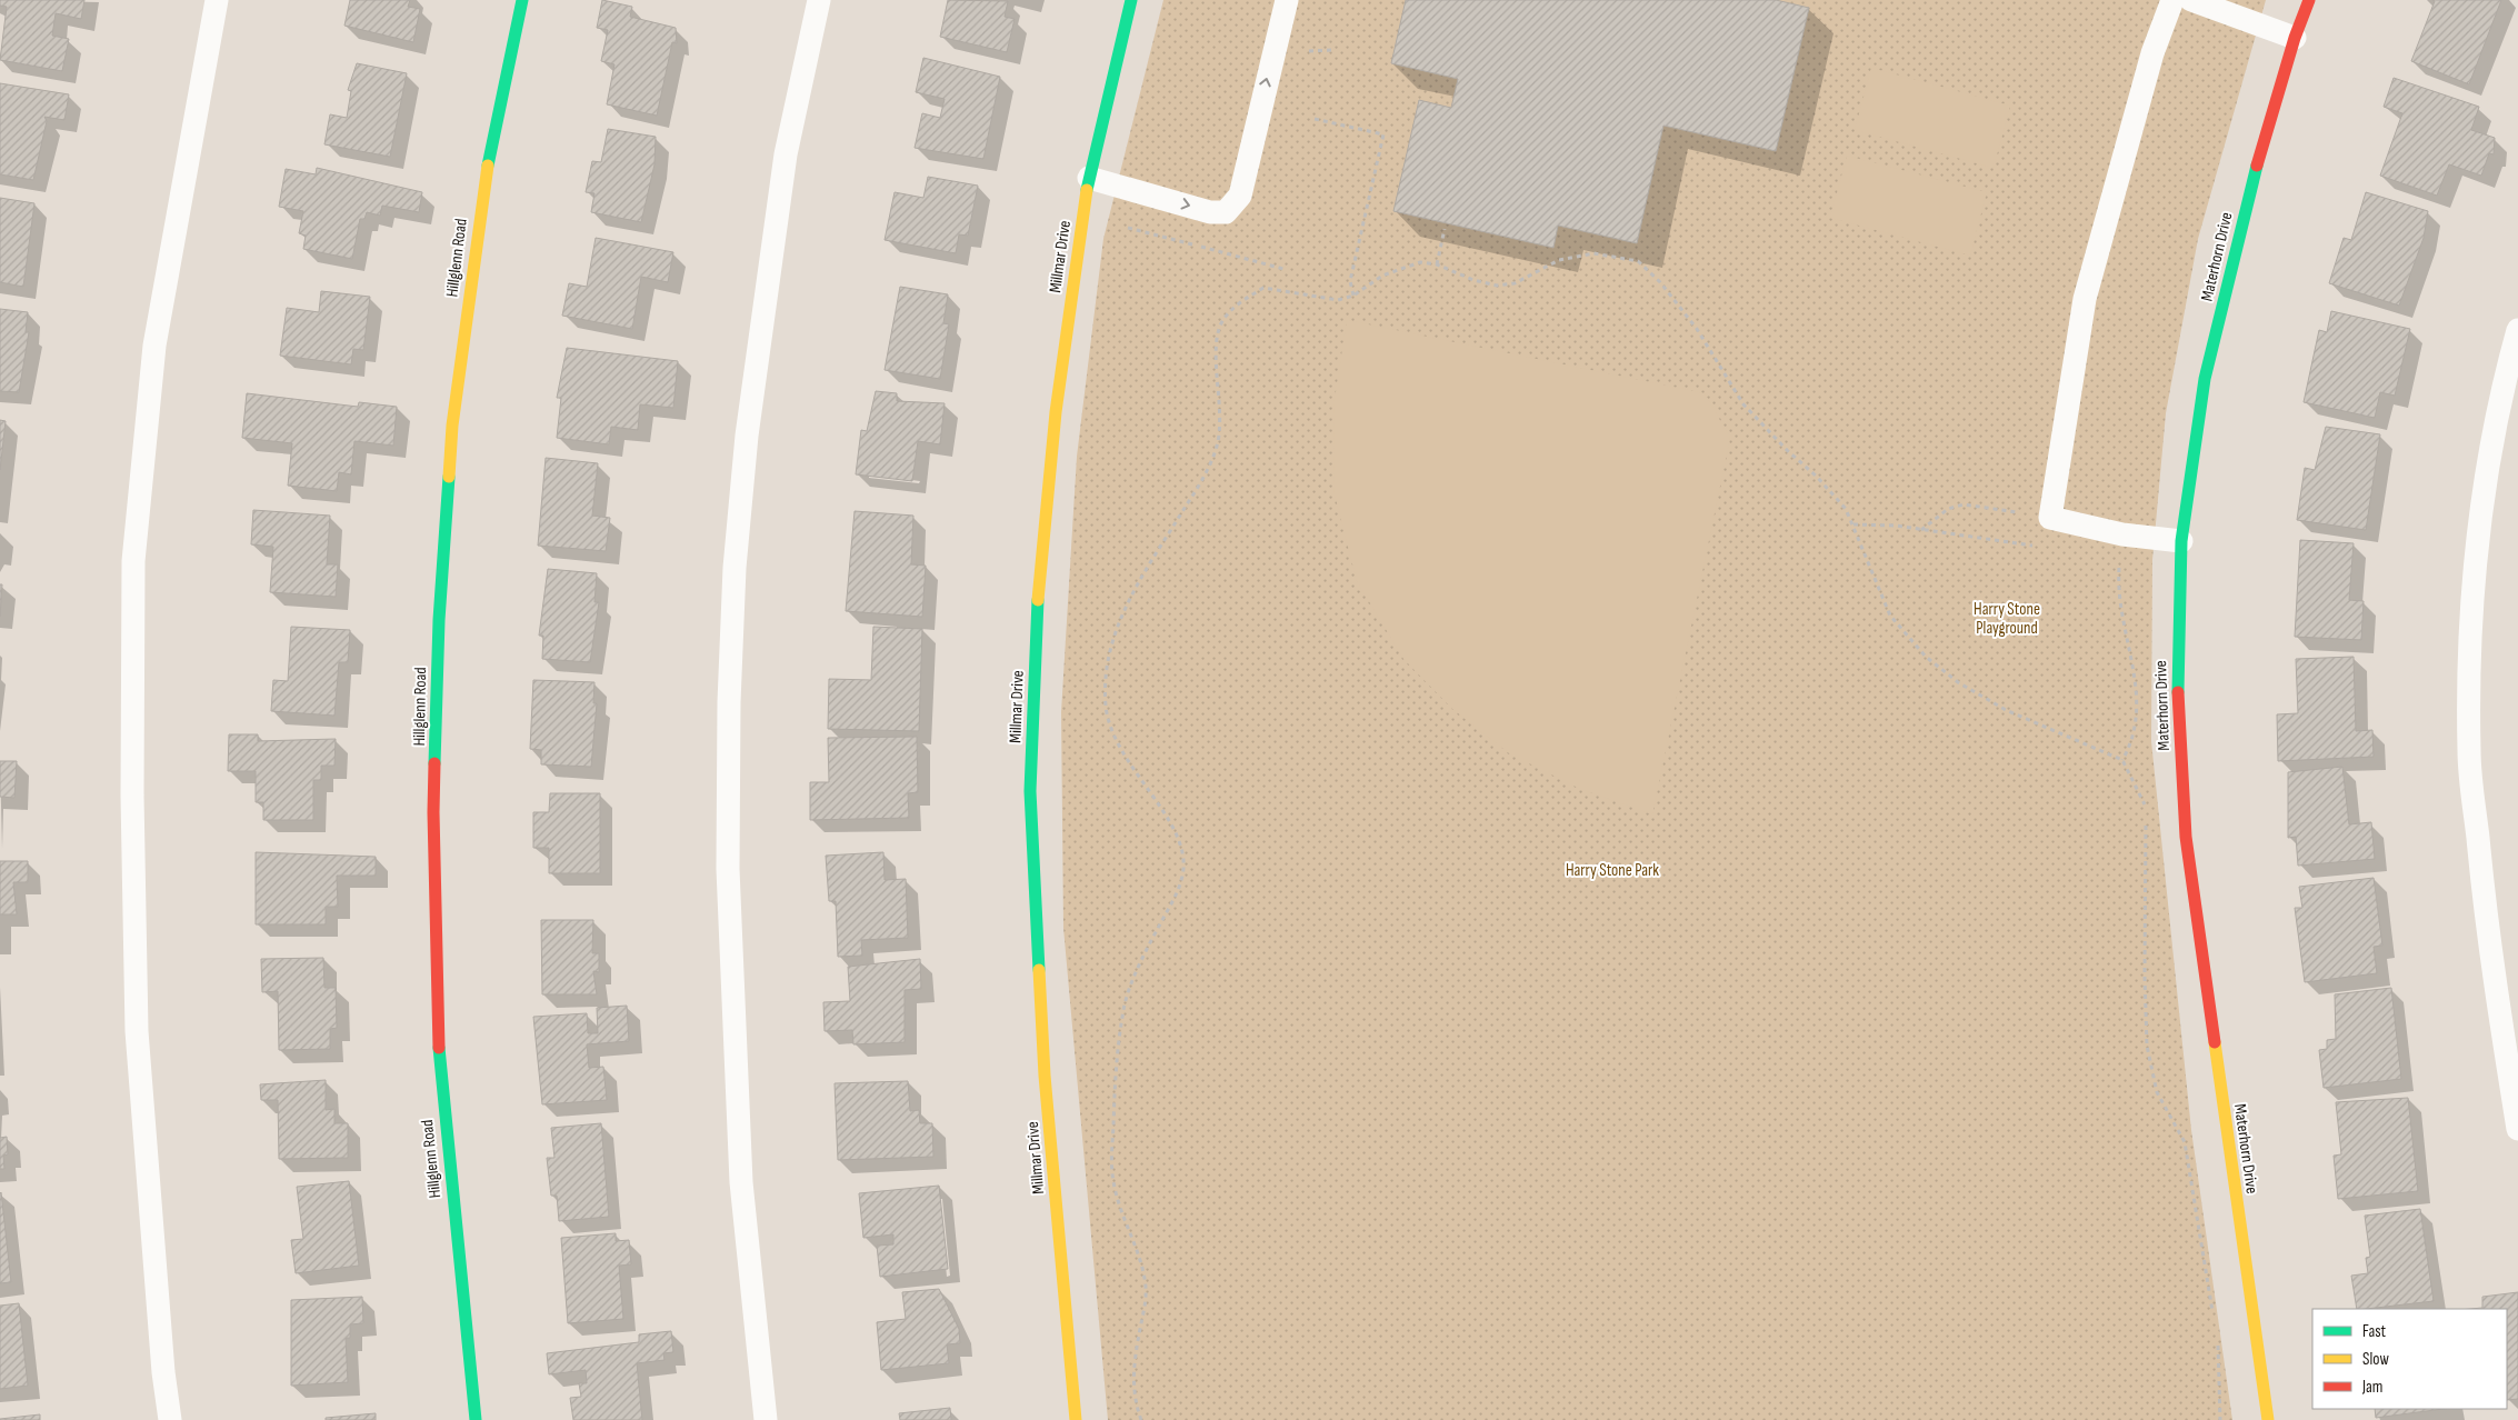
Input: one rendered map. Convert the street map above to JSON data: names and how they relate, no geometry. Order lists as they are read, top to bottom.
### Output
{
  "streets": {
    "street": ["Millmar Drive", "Materhorn Drive", "Hillglenn Road"]
  },
  "parks": ["Harry Stone Playground", "Harry Stone Park"],
  "legend": ["Fast", "Slow", "Jam"]
}
